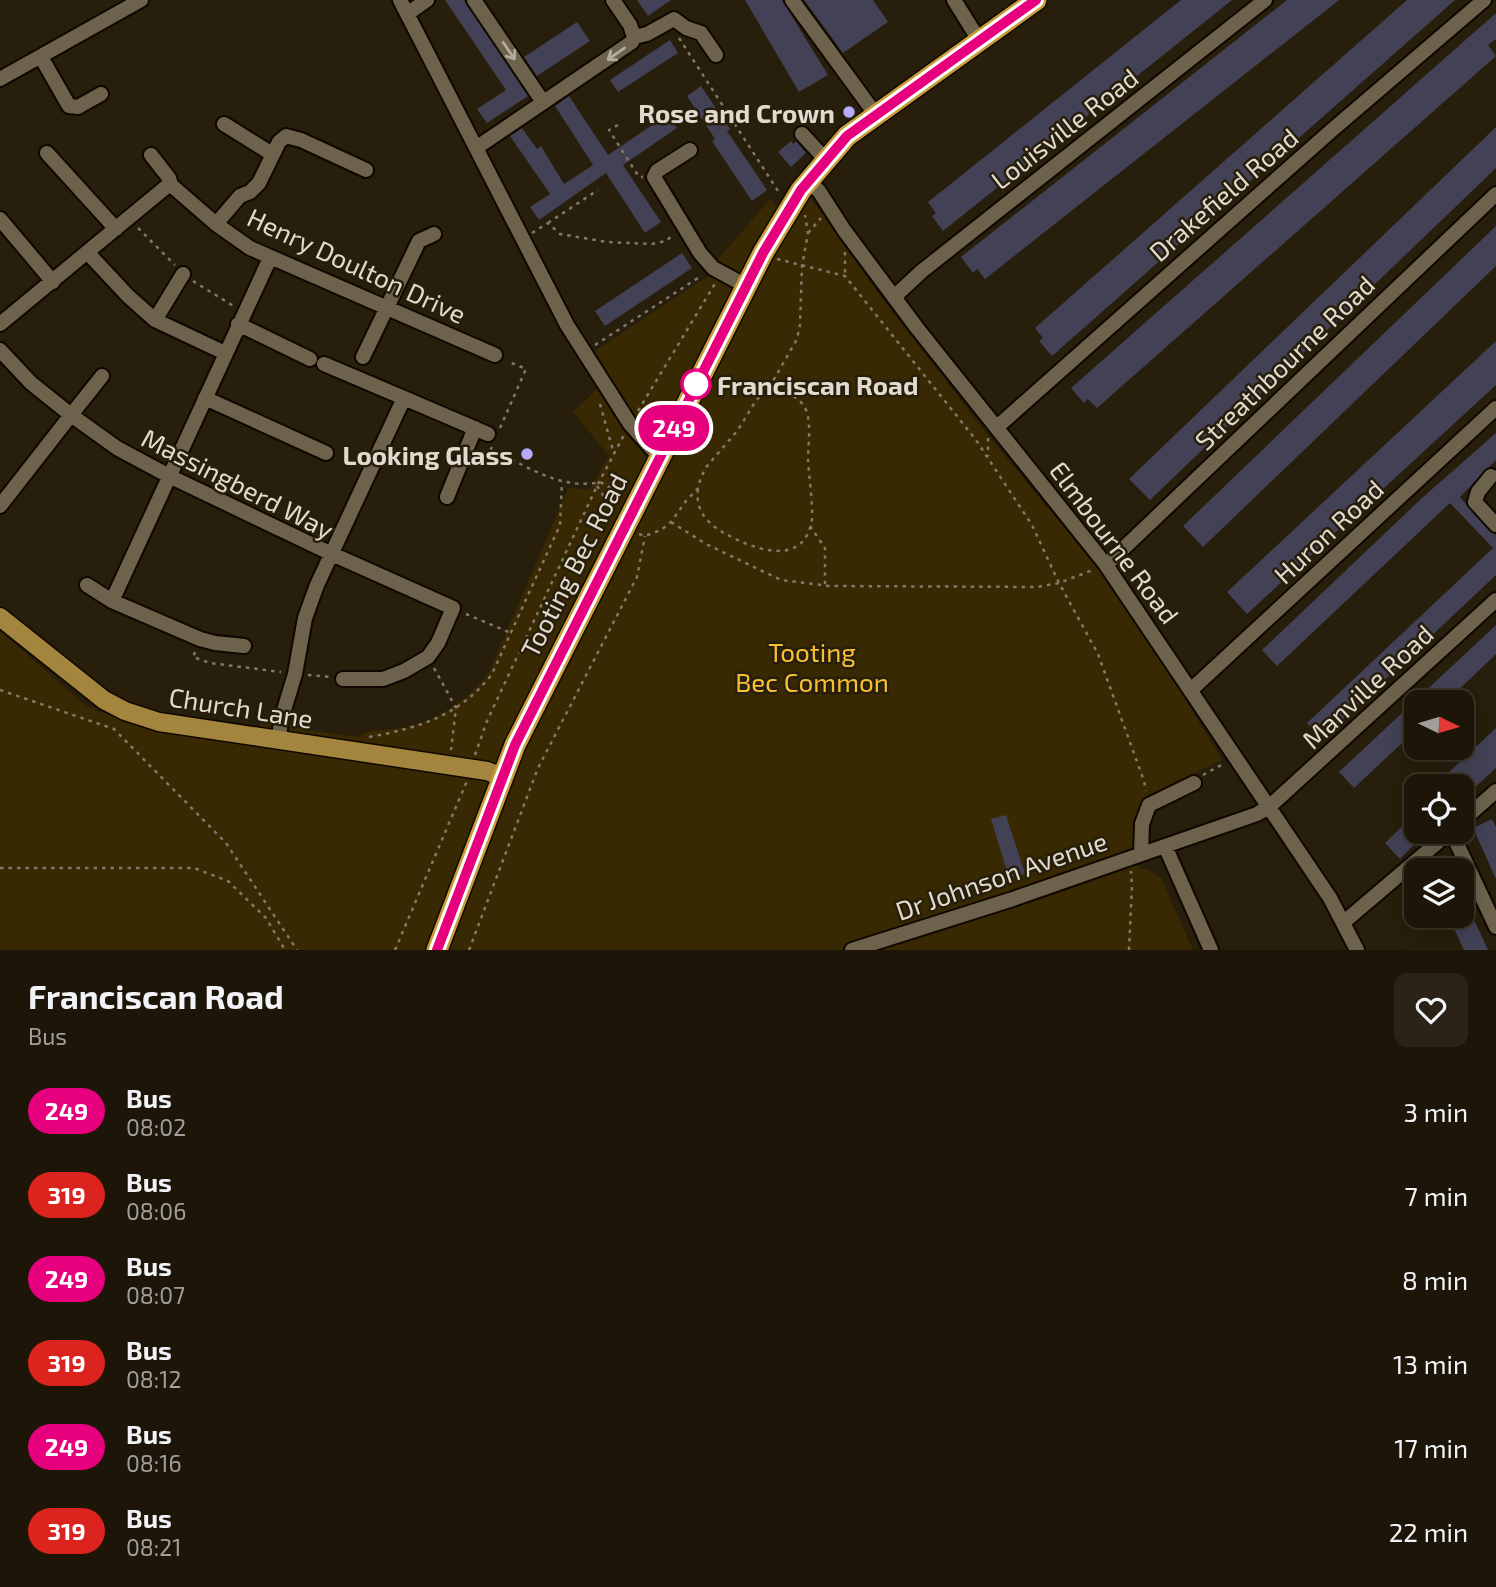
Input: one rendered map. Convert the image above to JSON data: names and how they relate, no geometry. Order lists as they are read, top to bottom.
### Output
{
  "streets": {
    "highway": ["Tooting Bec Road"],
    "main road": ["Church Lane"],
    "street": [
      "Louisville Road",
      "Drakefield Road",
      "Henry Doulton Drive",
      "Streathbourne Road",
      "Massingberd Way",
      "Huron Road",
      "Elmbourne Road",
      "Manville Road",
      "Dr Johnson Avenue"
    ]
  },
  "crossings": [
    ["Louisville Road", "Elmbourne Road"],
    ["Drakefield Road", "Elmbourne Road"],
    ["Streathbourne Road", "Elmbourne Road"],
    ["Massingberd Way", "Church Lane"],
    ["Huron Road", "Elmbourne Road"],
    ["Elmbourne Road", "Tooting Bec Road"],
    ["Elmbourne Road", "Manville Road"],
    ["Tooting Bec Road", "Church Lane"],
    ["Manville Road", "Dr Johnson Avenue"]
  ],
  "parks": ["Tooting Bec Common"],
  "places": ["Rose and Crown", "Franciscan Road", "Looking Glass"],
  "lines": ["bus line 249"],
  "north": "right",
  "page": {
    "on_map": "249",
    "heading": ["Franciscan Road", "Bus"],
    "list": [
      {
        "mark": "249",
        "name": "Bus",
        "note": "08:02",
        "value": "3 min"
      },
      {
        "mark": "319",
        "name": "Bus",
        "note": "08:06",
        "value": "7 min"
      },
      {
        "mark": "249",
        "name": "Bus",
        "note": "08:07",
        "value": "8 min"
      },
      {
        "mark": "319",
        "name": "Bus",
        "note": "08:12",
        "value": "13 min"
      },
      {
        "mark": "249",
        "name": "Bus",
        "note": "08:16",
        "value": "17 min"
      },
      {
        "mark": "319",
        "name": "Bus",
        "note": "08:21",
        "value": "22 min"
      }
    ]
  }
}
